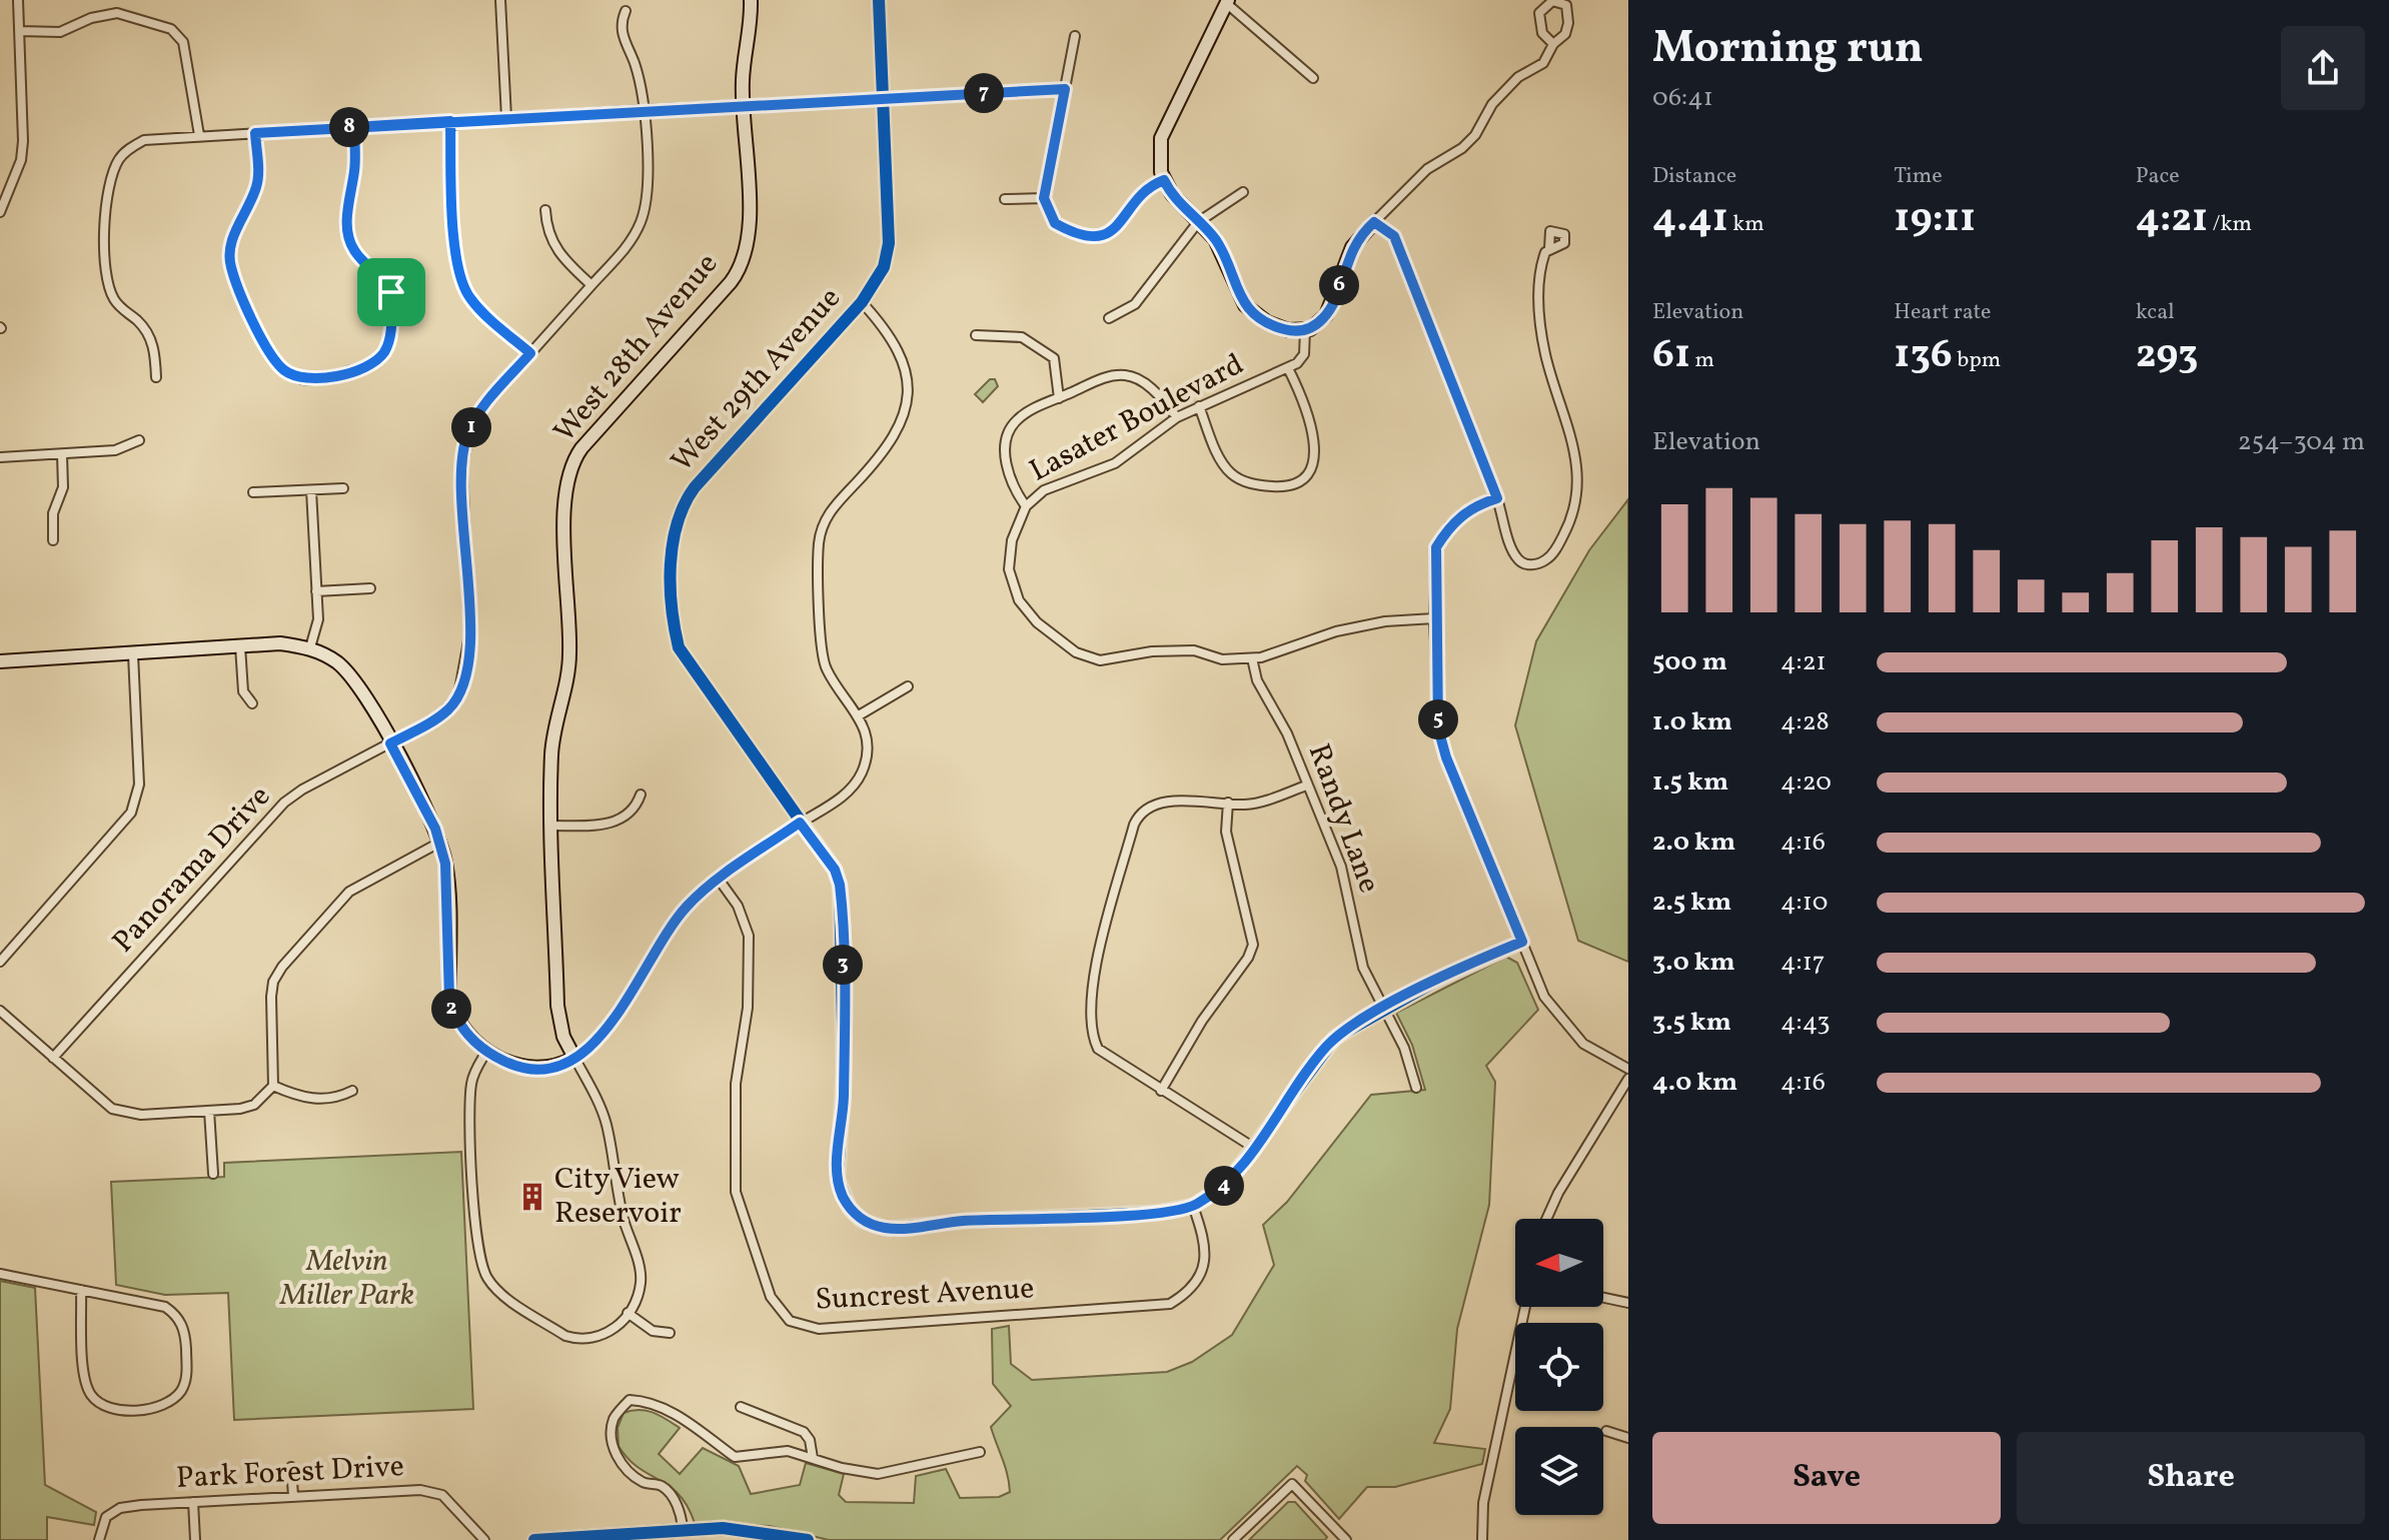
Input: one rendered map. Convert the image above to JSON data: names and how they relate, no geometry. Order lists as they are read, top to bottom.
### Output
{
  "streets": {
    "street": [
      "West 28th Avenue",
      "West 29th Avenue",
      "Lasater Boulevard",
      "Randy Lane",
      "Panorama Drive",
      "Suncrest Avenue",
      "Park Forest Drive"
    ]
  },
  "crossings": [
    ["West 29th Avenue", "Randy Lane"],
    ["West 29th Avenue", "Suncrest Avenue"],
    ["Lasater Boulevard", "Randy Lane"]
  ],
  "parks": ["Melvin Miller Park"],
  "places": {
    "building": ["City View Reservoir"]
  },
  "north": "left",
  "page": {
    "heading": ["Morning run", "06:41"],
    "pins": [
      "7",
      "8",
      "6",
      "1",
      "5",
      "3",
      "2",
      "4"
    ],
    "stats": [
      ["Distance", "4.41 km"],
      ["Time", "19:11"],
      ["Pace", "4:21 /km"],
      ["Elevation", "61 m"],
      ["Heart rate", "136 bpm"],
      ["kcal", "293"]
    ],
    "chart": ["Elevation", "254–304 m"],
    "list": [
      {
        "name": "500 m",
        "note": "4:21"
      },
      {
        "name": "1.0 km",
        "note": "4:28"
      },
      {
        "name": "1.5 km",
        "note": "4:20"
      },
      {
        "name": "2.0 km",
        "note": "4:16"
      },
      {
        "name": "2.5 km",
        "note": "4:10"
      },
      {
        "name": "3.0 km",
        "note": "4:17"
      },
      {
        "name": "3.5 km",
        "note": "4:43"
      },
      {
        "name": "4.0 km",
        "note": "4:16"
      }
    ],
    "buttons": ["Save", "Share"]
  }
}
